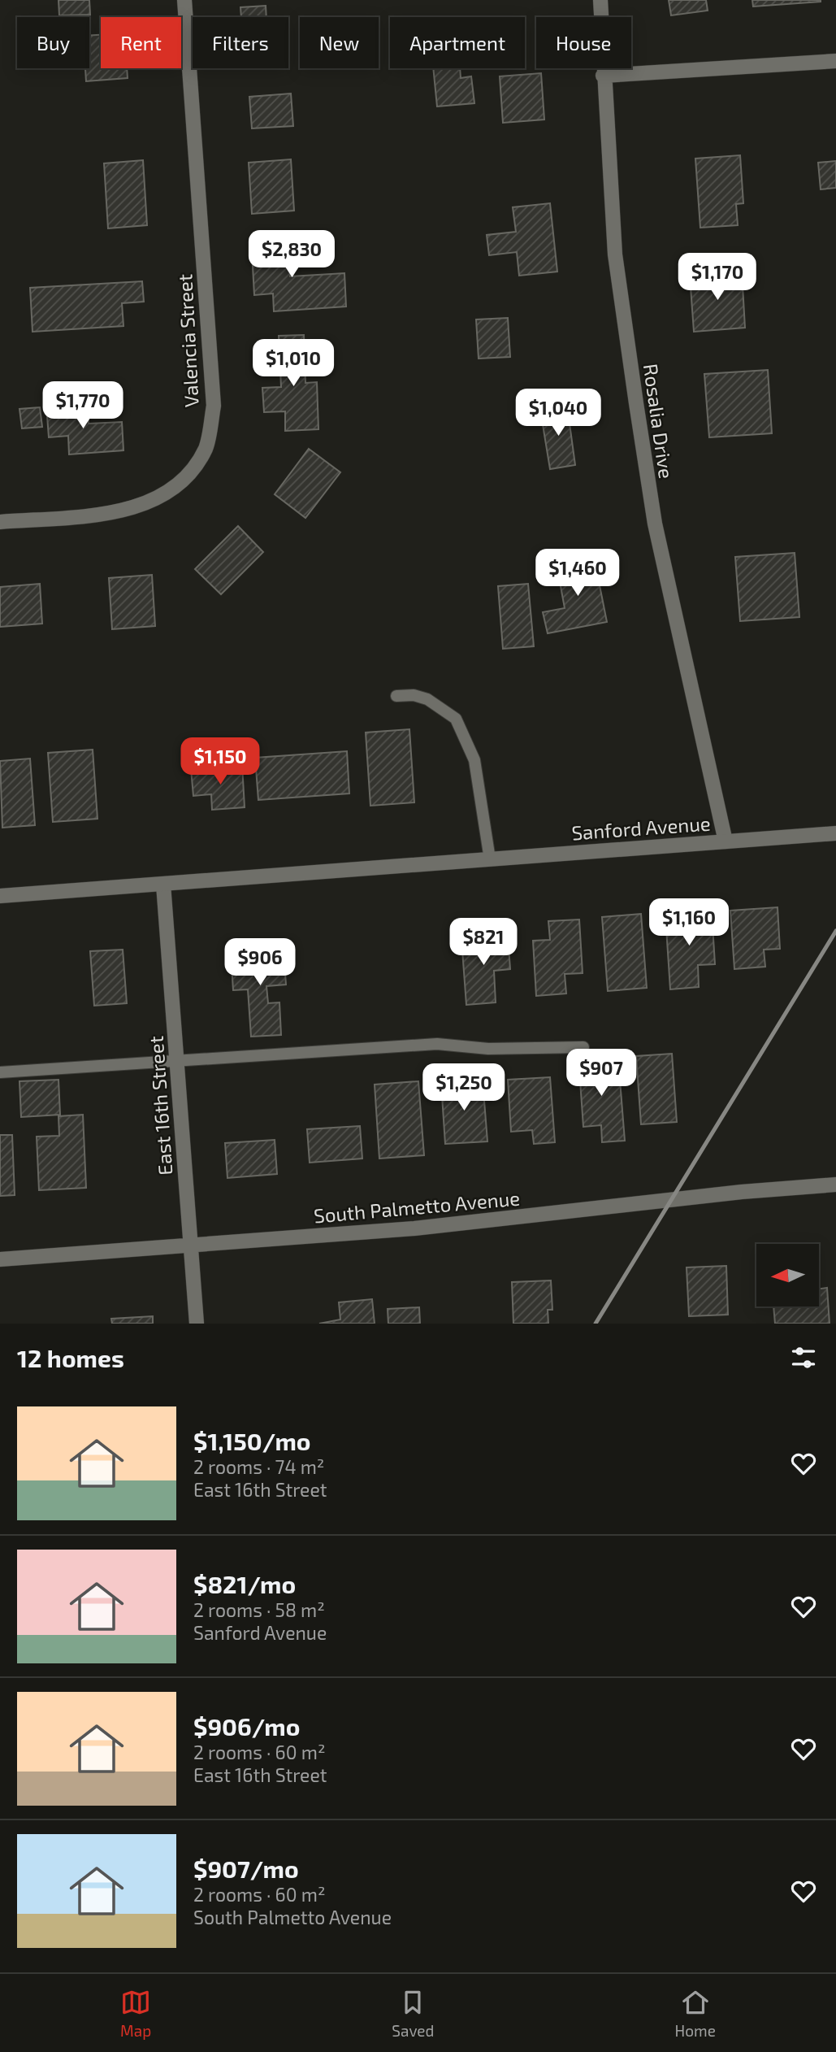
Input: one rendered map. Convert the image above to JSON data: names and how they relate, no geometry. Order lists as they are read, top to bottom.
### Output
{
  "streets": {
    "street": [
      "Valencia Street",
      "Rosalia Drive",
      "Sanford Avenue",
      "East 16th Street",
      "South Palmetto Avenue"
    ]
  },
  "crossings": [
    ["Rosalia Drive", "Sanford Avenue"],
    ["Sanford Avenue", "East 16th Street"],
    ["East 16th Street", "South Palmetto Avenue"]
  ],
  "north": "left",
  "page": {
    "chip": [
      "Buy",
      "Rent",
      "Filters",
      "New",
      "Apartment",
      "House"
    ],
    "price": [
      "$2,830",
      "$1,170",
      "$1,010",
      "$1,770",
      "$1,040",
      "$1,460",
      "$1,150",
      "$1,160",
      "$821",
      "$906",
      "$907",
      "$1,250"
    ],
    "heading": "12 homes",
    "list": [
      {
        "name": "$1,150/mo",
        "note": "2 rooms · 74 m² · East 16th Street"
      },
      {
        "name": "$821/mo",
        "note": "2 rooms · 58 m² · Sanford Avenue"
      },
      {
        "name": "$906/mo",
        "note": "2 rooms · 60 m² · East 16th Street"
      },
      {
        "name": "$907/mo",
        "note": "2 rooms · 60 m² · South Palmetto Avenue"
      }
    ],
    "tabs": ["Map", "Saved", "Home"]
  }
}
